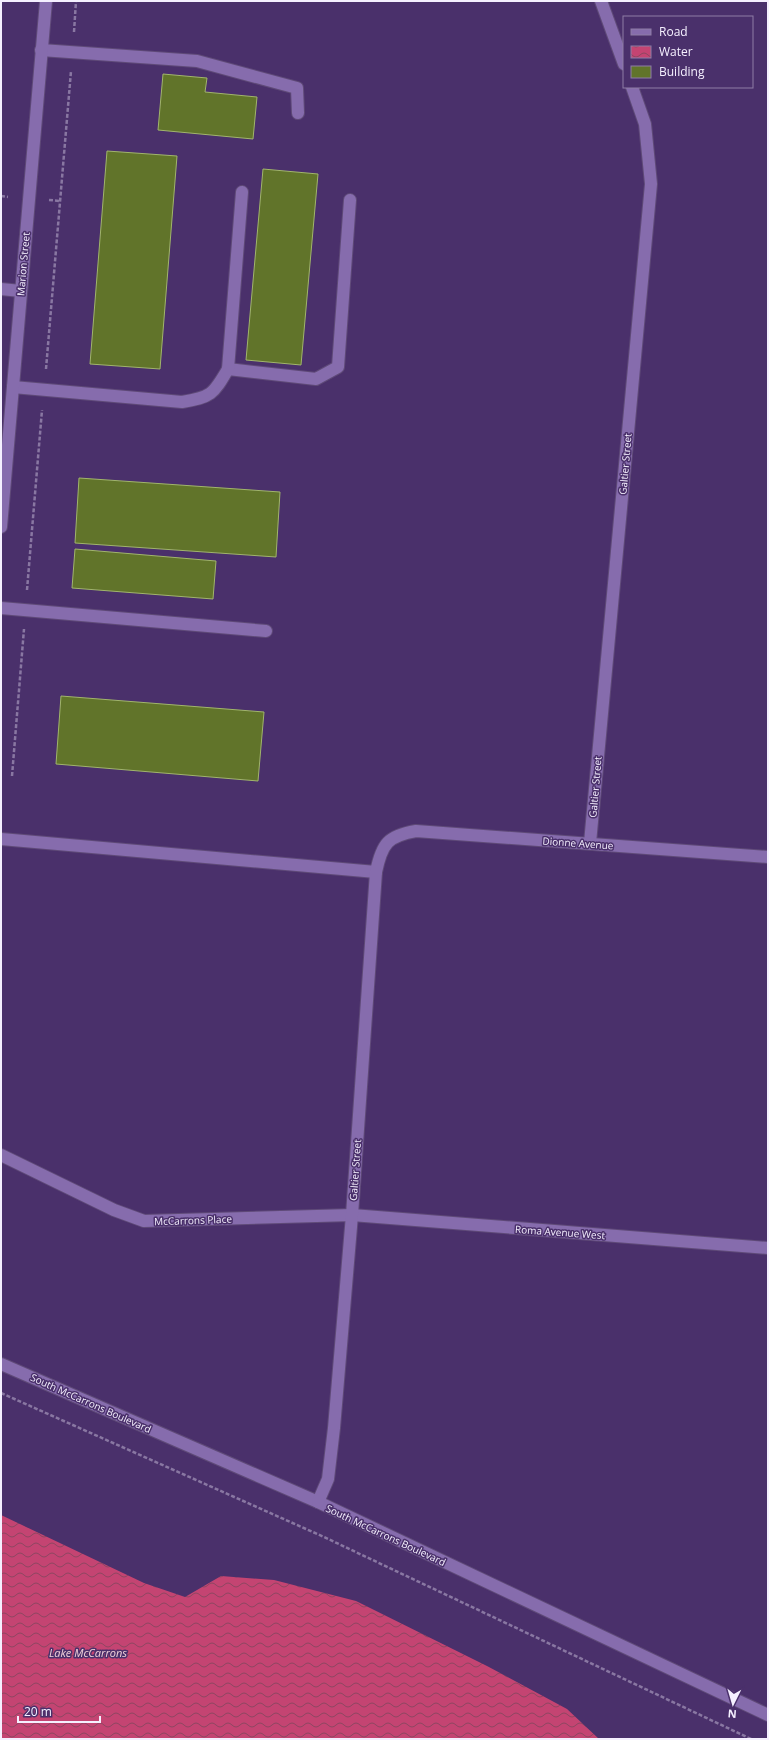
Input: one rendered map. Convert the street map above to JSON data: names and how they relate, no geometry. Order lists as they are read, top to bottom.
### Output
{
  "streets": {
    "street": [
      "Marion Street",
      "Galtier Street",
      "Dionne Avenue",
      "McCarrons Place",
      "Roma Avenue West",
      "South McCarrons Boulevard"
    ]
  },
  "crossings": [
    ["Galtier Street", "Dionne Avenue"],
    ["Galtier Street", "McCarrons Place"],
    ["Galtier Street", "Roma Avenue West"],
    ["Galtier Street", "South McCarrons Boulevard"],
    ["McCarrons Place", "Roma Avenue West"]
  ],
  "water": ["Lake McCarrons"],
  "legend": ["Road", "Water", "Building"],
  "scale_bar": "20 m",
  "north": "bottom"
}
